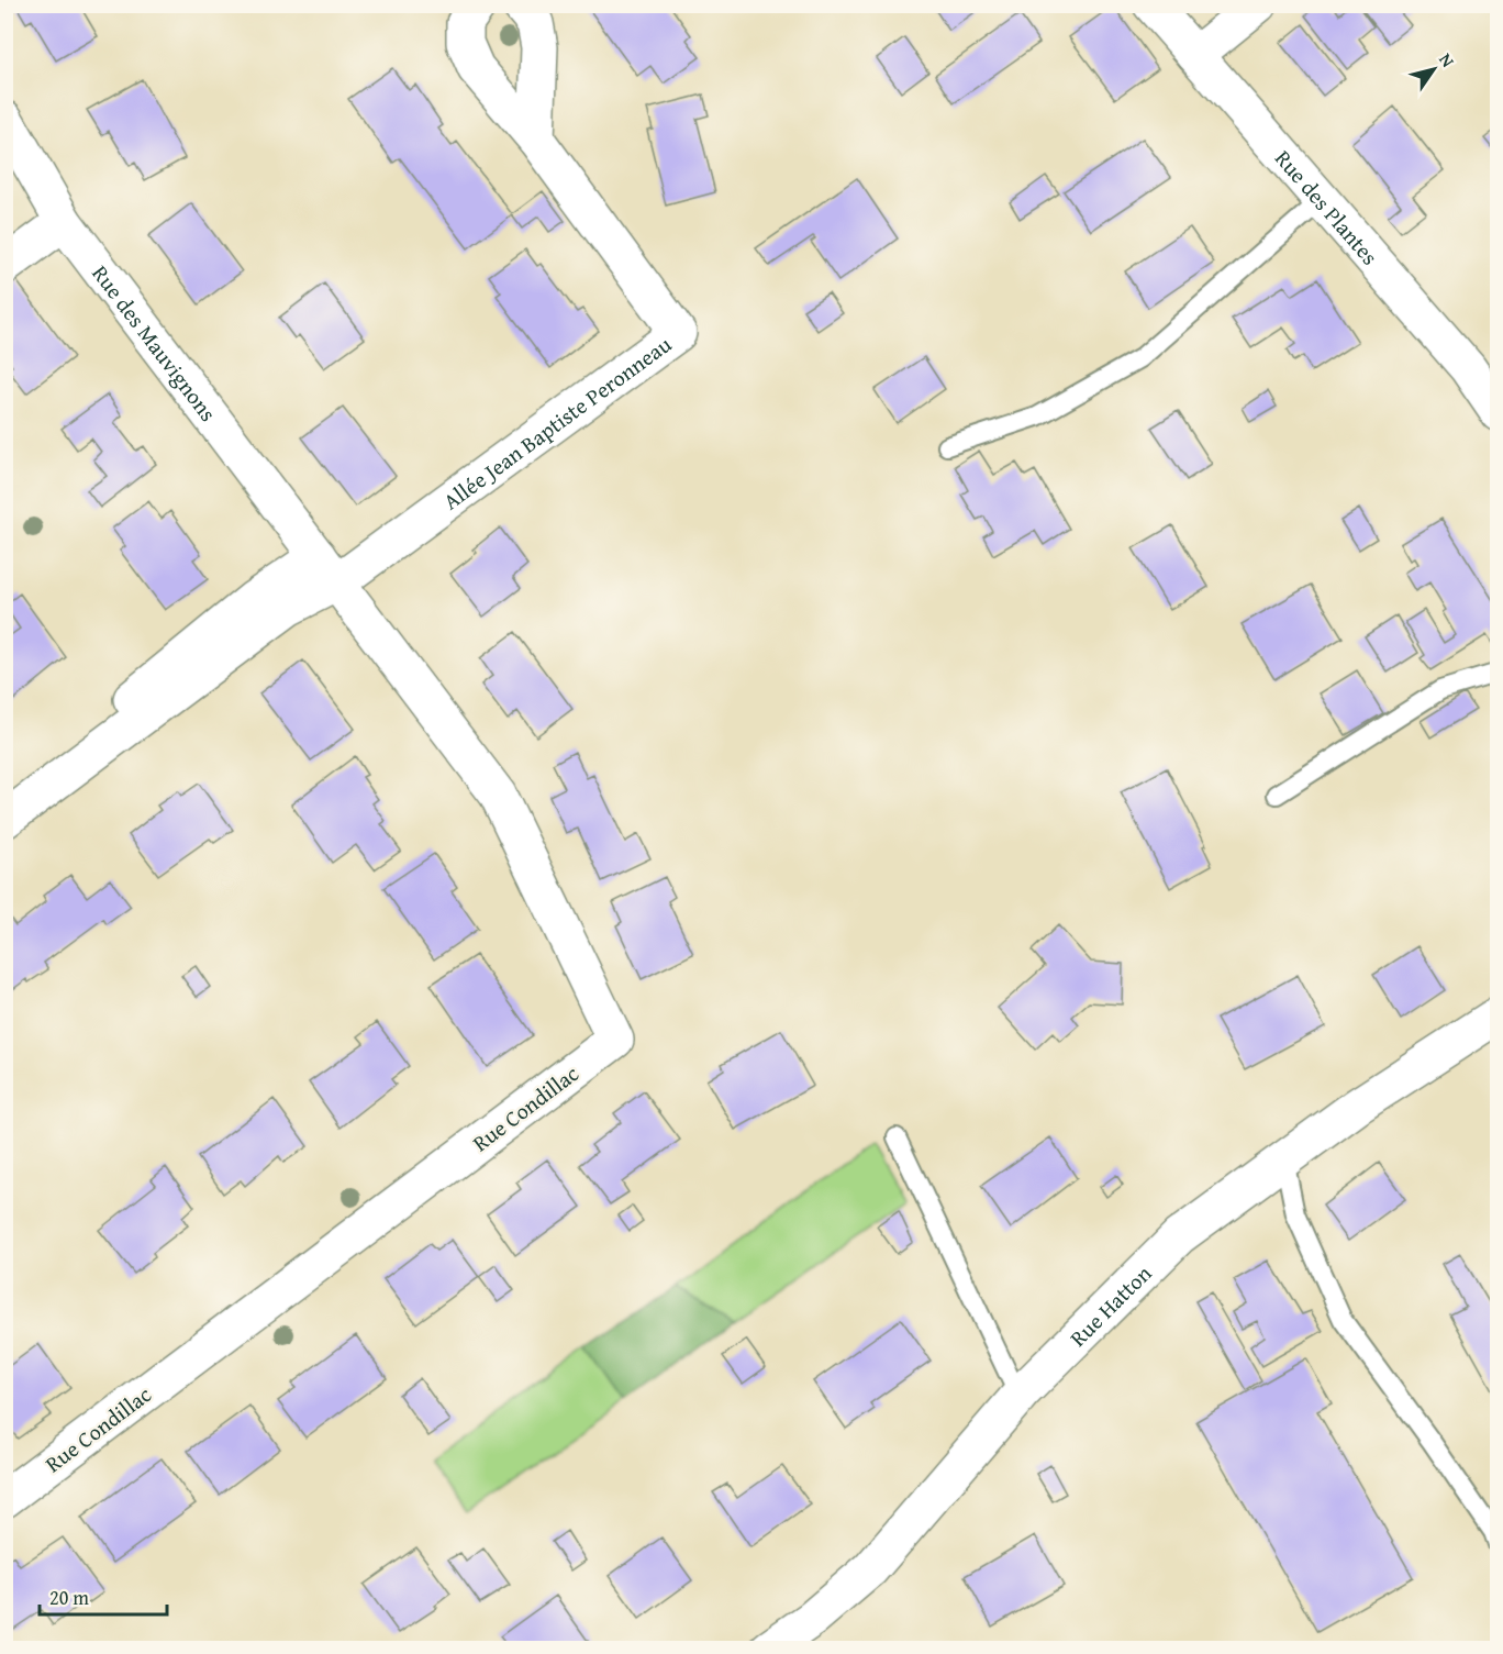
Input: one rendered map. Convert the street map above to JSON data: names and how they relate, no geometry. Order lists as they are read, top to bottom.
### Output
{
  "streets": {
    "street": [
      "Rue des Plantes",
      "Rue des Mauvignons",
      "Allée Jean Baptiste Peronneau",
      "Rue Condillac",
      "Rue Hatton"
    ]
  },
  "crossings": [
    ["Rue des Mauvignons", "Allée Jean Baptiste Peronneau"],
    ["Rue des Mauvignons", "Rue Condillac"],
    ["Allée Jean Baptiste Peronneau", "Rue Condillac"]
  ],
  "scale_bar": "20 m",
  "north": "top right"
}
